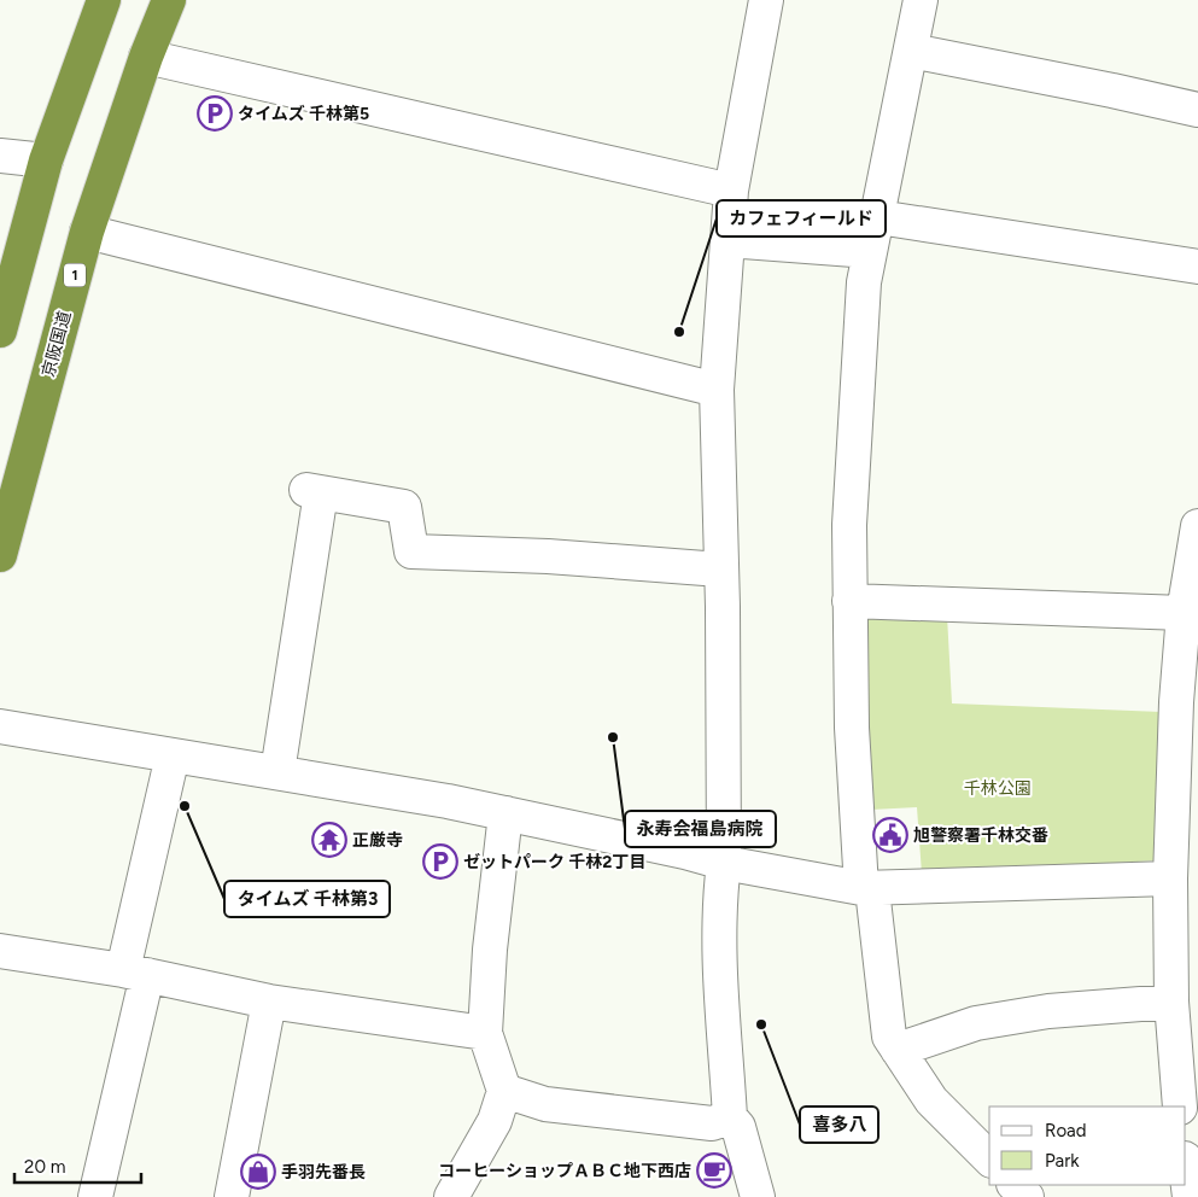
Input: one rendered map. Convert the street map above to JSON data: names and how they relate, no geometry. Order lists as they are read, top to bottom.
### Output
{
  "streets": {
    "highway": ["1", "京阪国道"]
  },
  "parks": ["千林公園"],
  "places": {
    "parking": ["タイムズ 千林第5", "ゼットパーク 千林2丁目"],
    "other": [
      "カフェフィールド",
      "永寿会福島病院",
      "タイムズ 千林第3",
      "喜多八"
    ],
    "public building": ["旭警察署千林交番"],
    "temple": ["正厳寺"],
    "cafe": ["コーヒーショップＡＢＣ地下西店"],
    "shop": ["手羽先番長"]
  },
  "legend": ["Road", "Park"],
  "scale_bar": "20 m"
}
